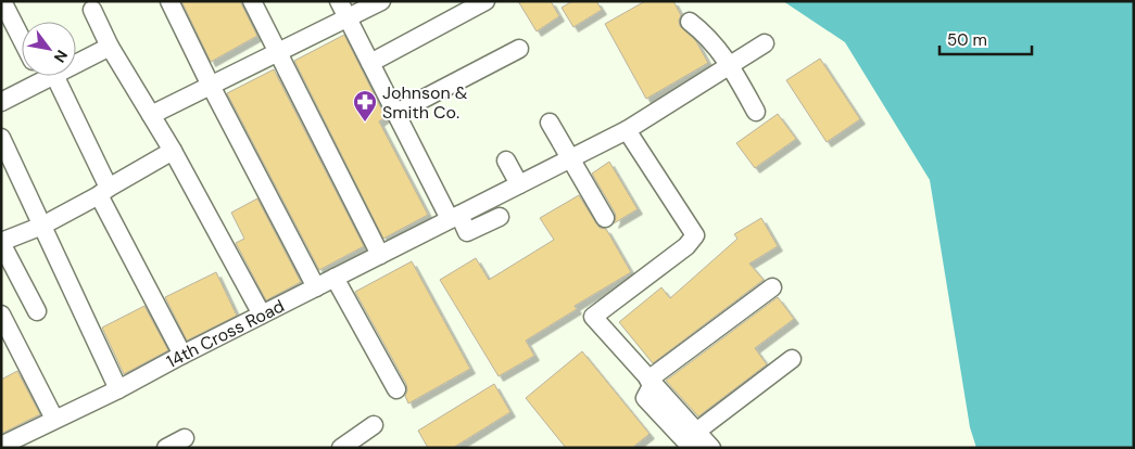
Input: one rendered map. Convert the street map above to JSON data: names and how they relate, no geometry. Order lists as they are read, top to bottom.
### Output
{
  "streets": {
    "street": ["14th Cross Road"]
  },
  "places": {
    "pharmacy": ["Johnson & Smith Co."]
  },
  "scale_bar": "50 m",
  "north": "bottom right"
}
